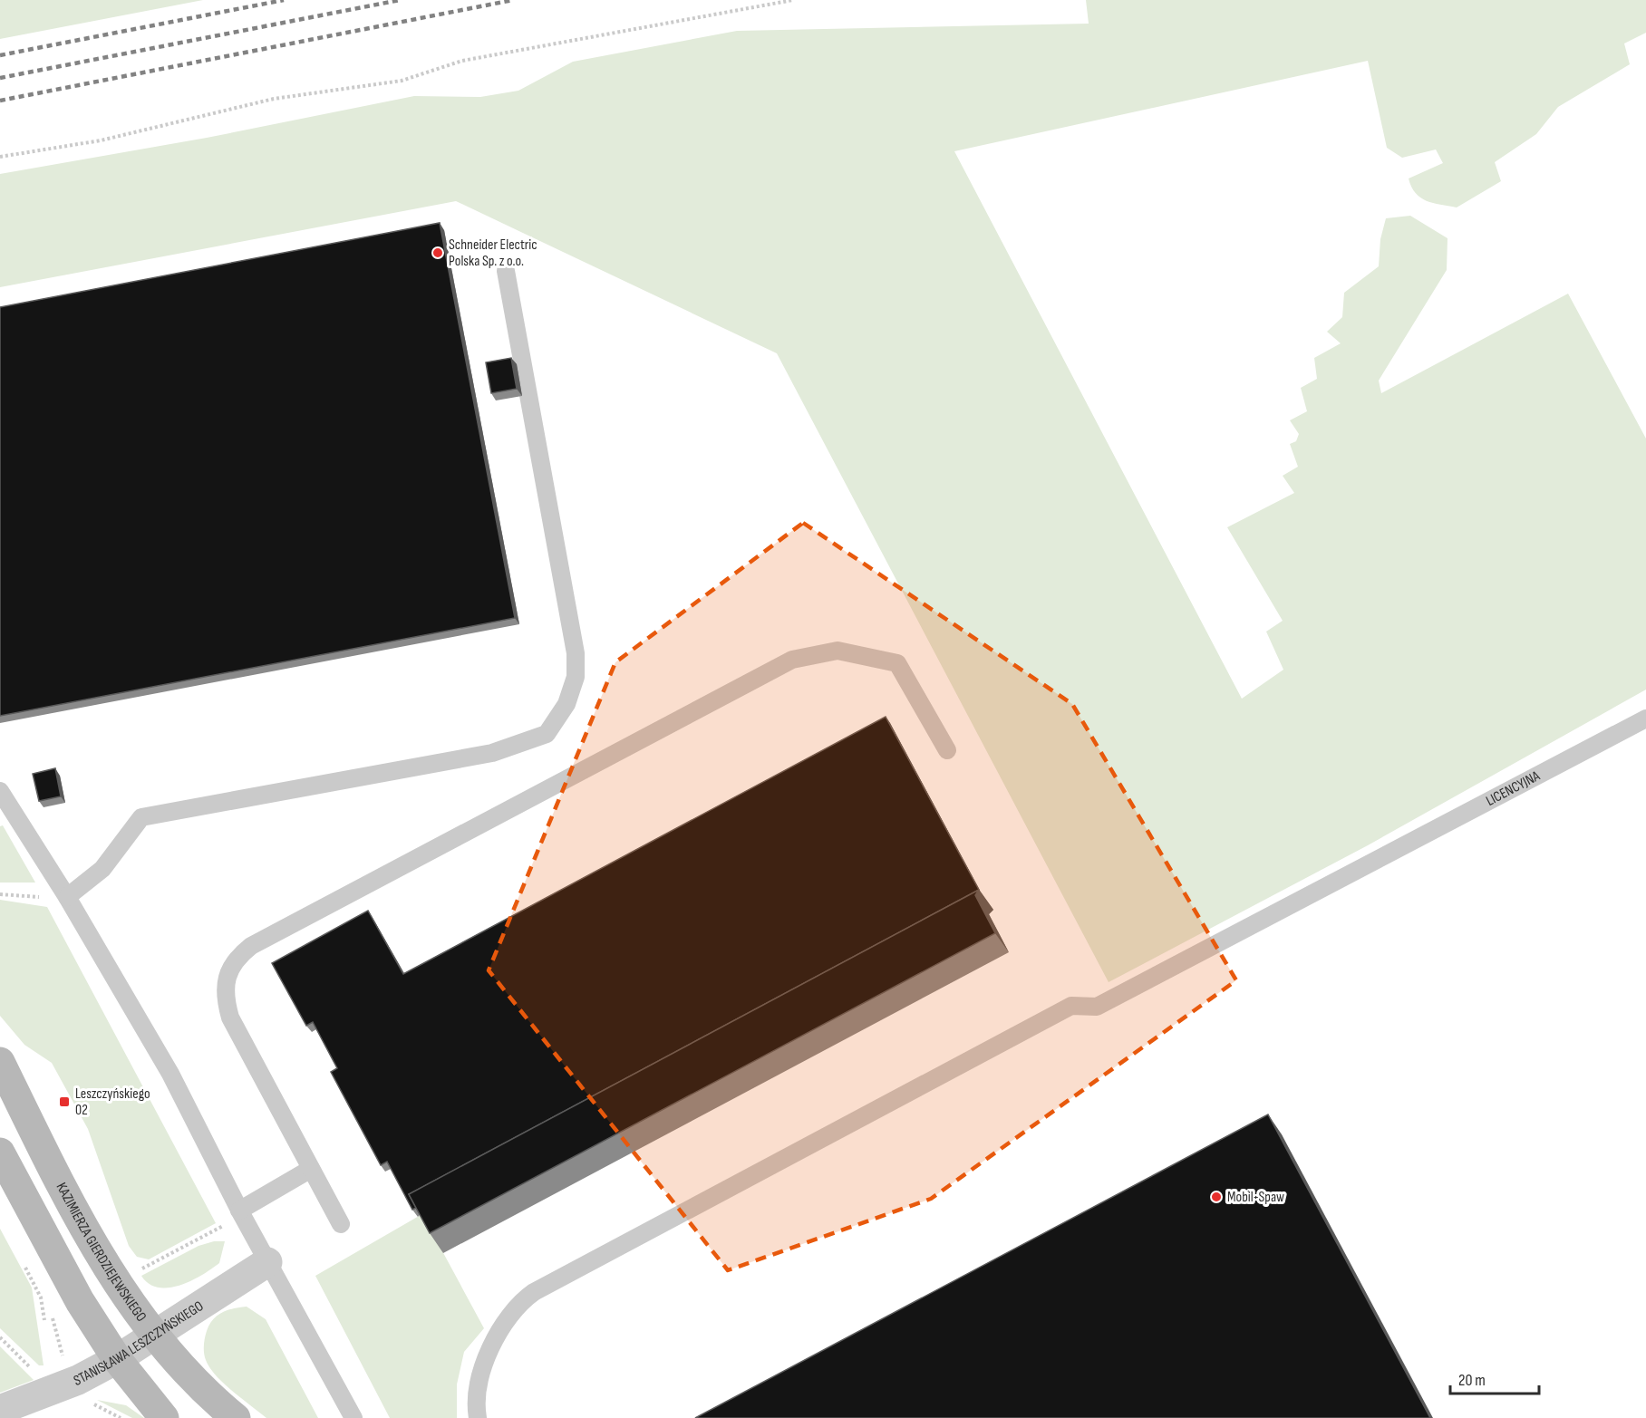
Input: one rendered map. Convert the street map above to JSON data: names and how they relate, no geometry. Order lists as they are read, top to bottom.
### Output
{
  "streets": {
    "street": ["KAZIMIERZA GIERDZIEJEWSKIEGO", "STANISŁAWA LESZCZYŃSKIEGO"],
    "lane": ["LICENCYJNA"]
  },
  "crossings": [
    ["KAZIMIERZA GIERDZIEJEWSKIEGO", "STANISŁAWA LESZCZYŃSKIEGO"]
  ],
  "places": {
    "other": ["Schneider Electric Polska Sp. z o.o.", "Mobil-Spaw"],
    "transit": ["Leszczyńskiego 02"]
  },
  "scale_bar": "20 m"
}
